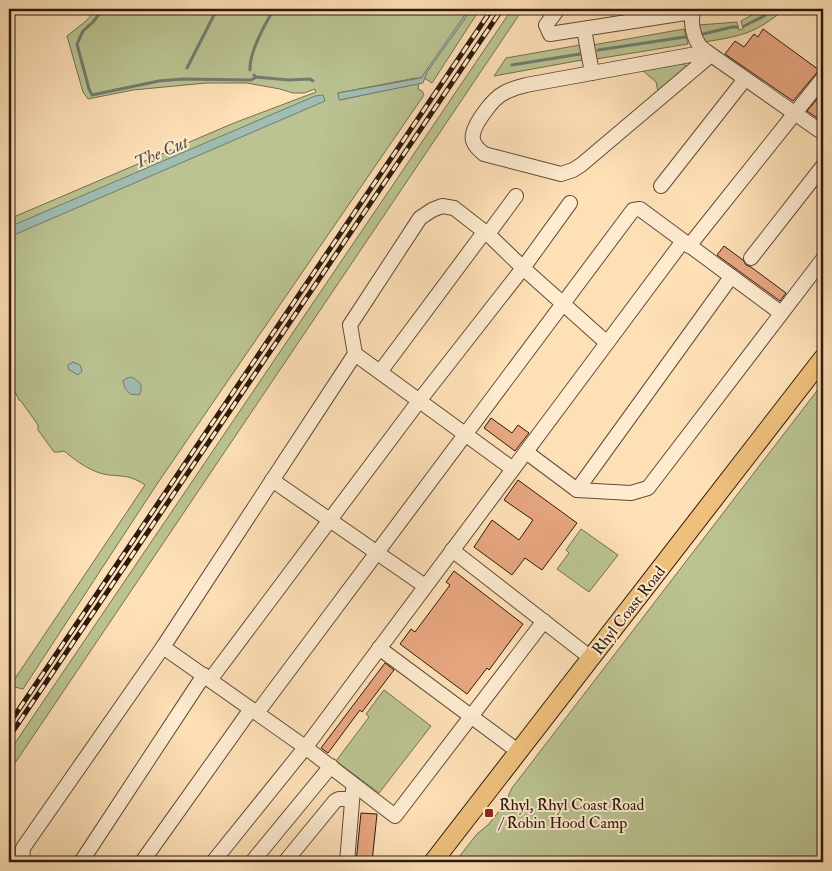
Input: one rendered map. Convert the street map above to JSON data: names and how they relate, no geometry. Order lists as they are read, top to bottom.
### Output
{
  "streets": {
    "main road": ["Rhyl Coast Road"]
  },
  "water": ["The Cut"],
  "places": {
    "transit": ["Rhyl, Rhyl Coast Road / Robin Hood Camp"]
  }
}
